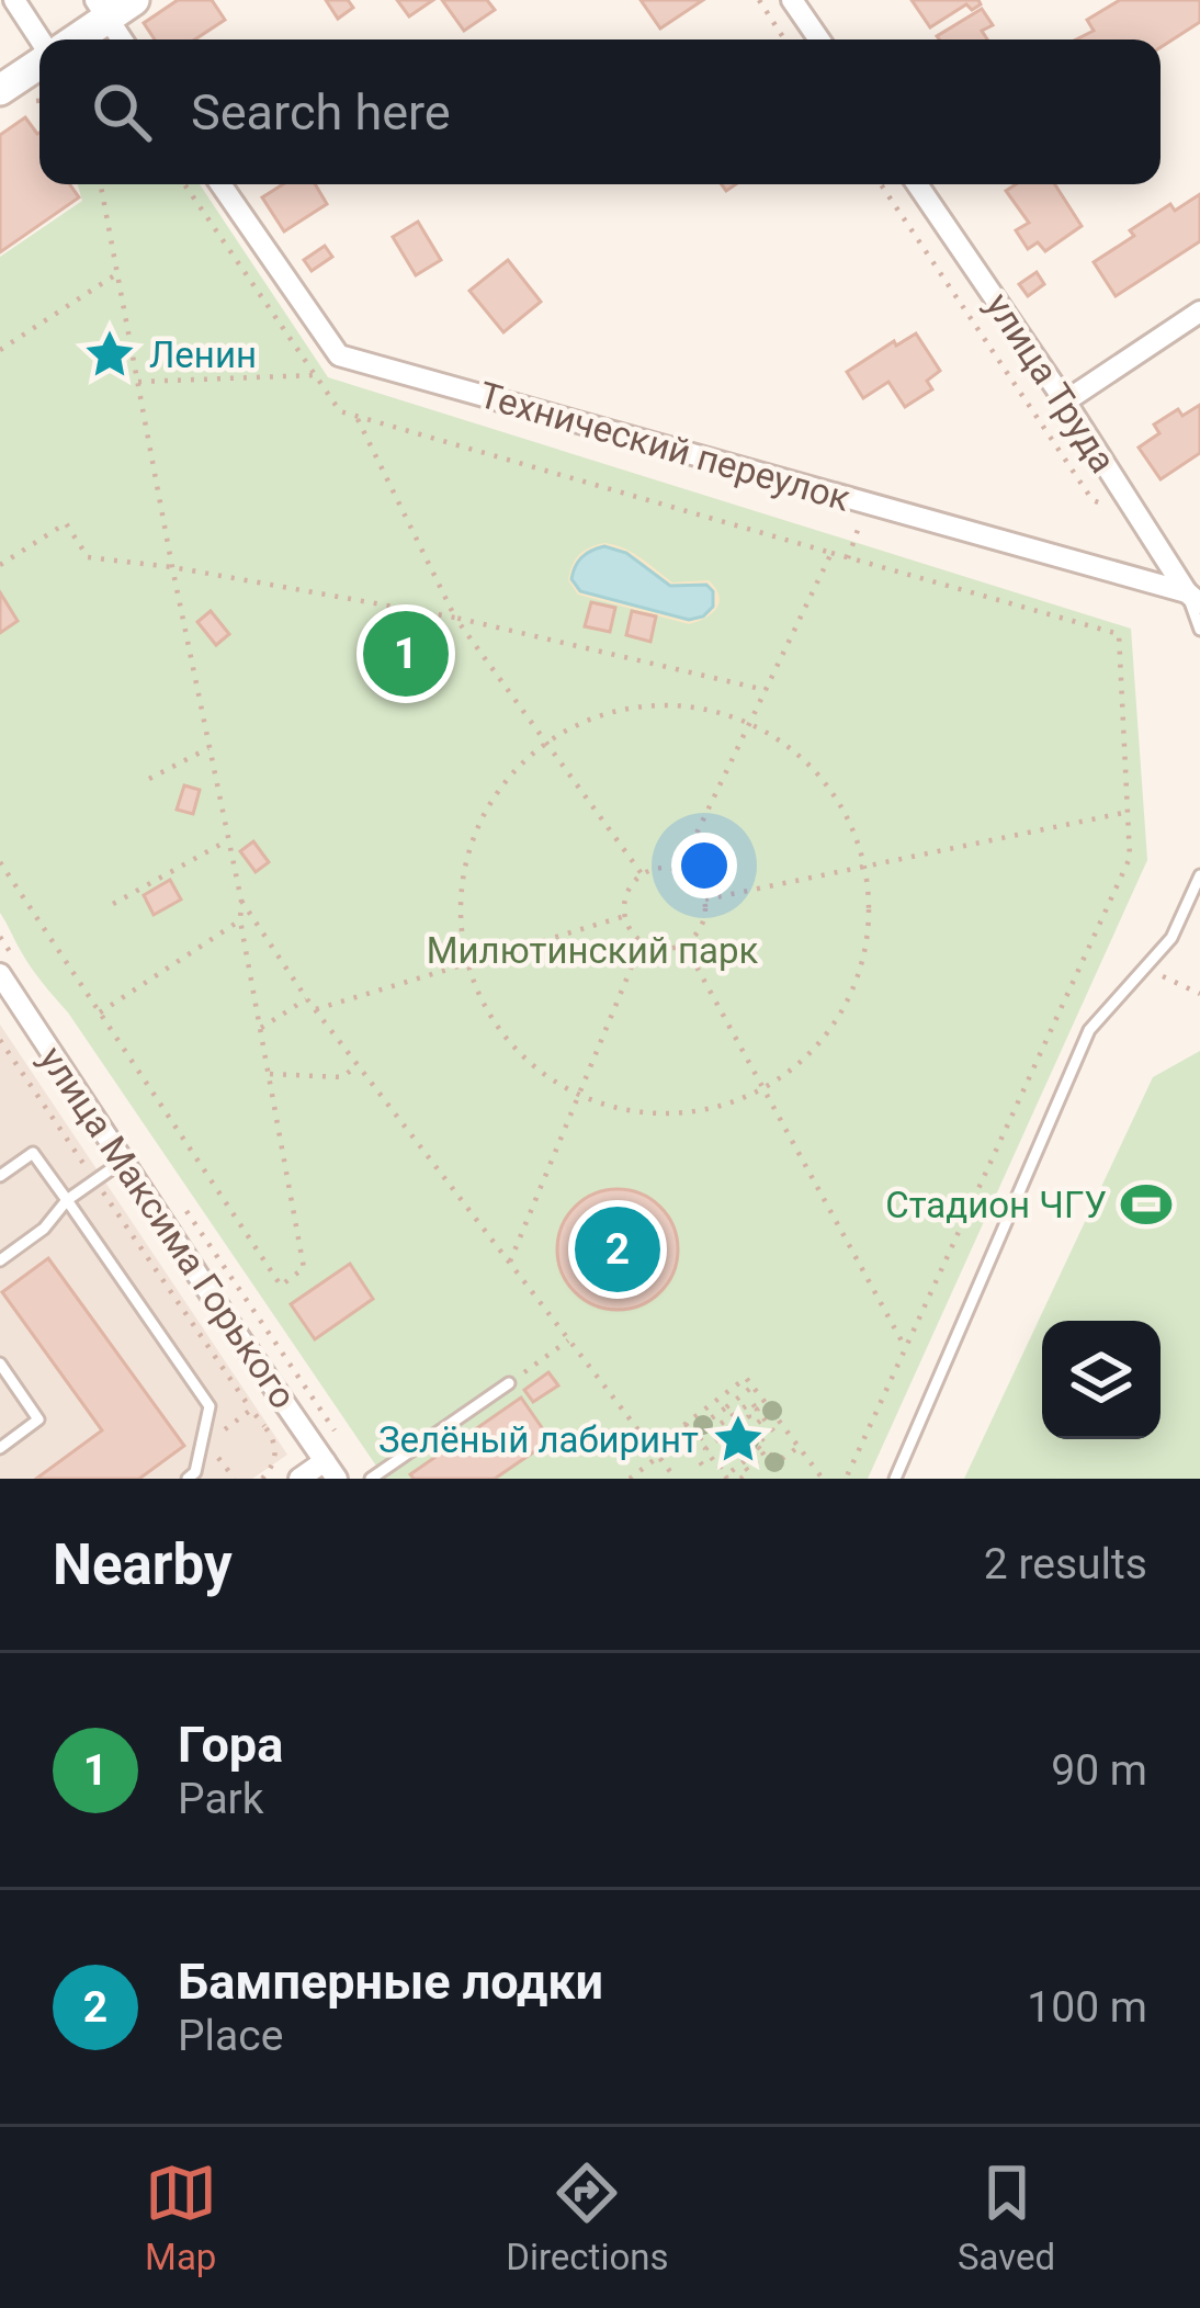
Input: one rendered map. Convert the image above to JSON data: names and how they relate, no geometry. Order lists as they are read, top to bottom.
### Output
{
  "streets": {
    "street": ["улица Труда", "Технический переулок", "улица Максима Горького"]
  },
  "crossings": [
    ["улица Труда", "Технический переулок"]
  ],
  "parks": ["Милютинский парк"],
  "places": {
    "place": ["Ленин", "Зелёный лабиринт"],
    "sports": ["Стадион ЧГУ"]
  },
  "page": {
    "search": "Search here",
    "pins": ["1", "2"],
    "heading": ["Nearby", "2 results"],
    "list": [
      {
        "mark": "1",
        "name": "Гора",
        "note": "Park",
        "value": "90 m"
      },
      {
        "mark": "2",
        "name": "Бамперные лодки",
        "note": "Place",
        "value": "100 m"
      }
    ],
    "nav": ["Map", "Directions", "Saved"]
  }
}
